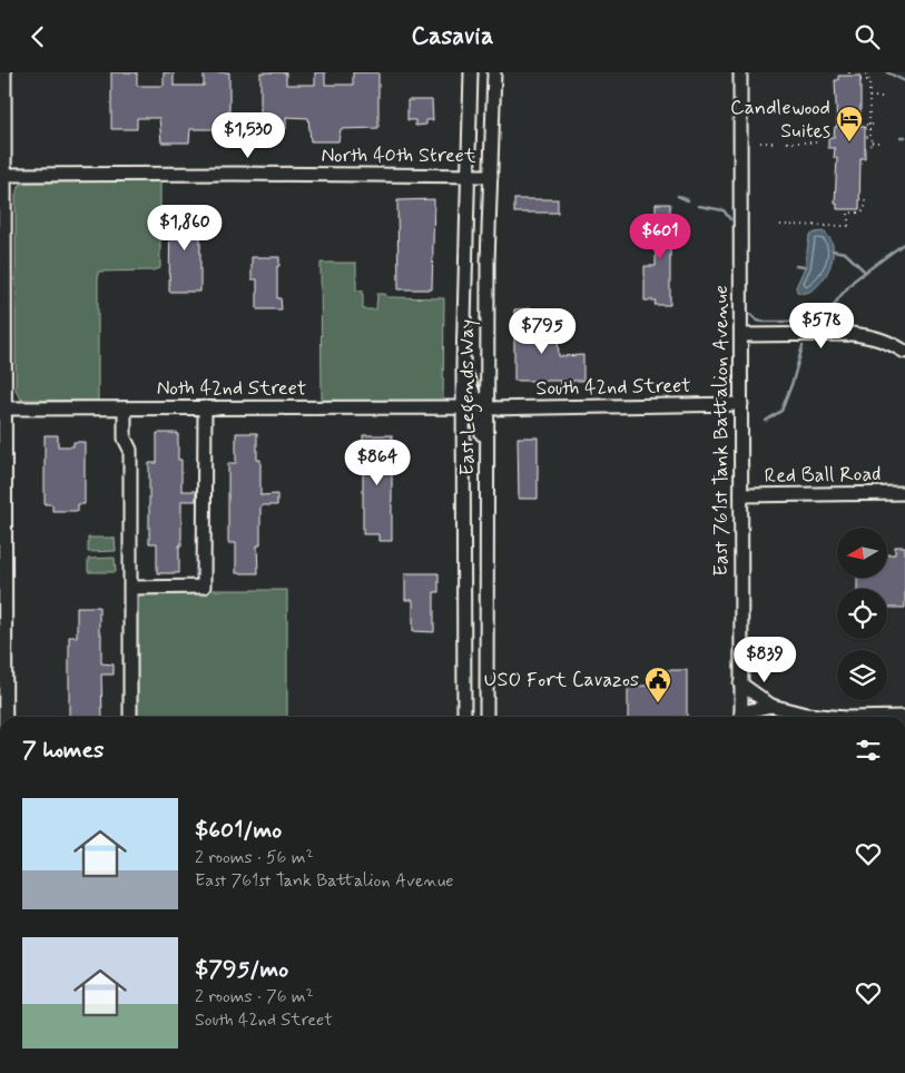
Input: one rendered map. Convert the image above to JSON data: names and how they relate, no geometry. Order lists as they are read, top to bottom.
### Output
{
  "streets": {
    "street": [
      "North 40th Street",
      "South 42nd Street",
      "Noth 42nd Street",
      "East Legends Way",
      "East 761st Tank Battalion Avenue",
      "Red Ball Road"
    ]
  },
  "crossings": [
    ["North 40th Street", "East Legends Way"],
    ["South 42nd Street", "East Legends Way"],
    ["South 42nd Street", "East 761st Tank Battalion Avenue"],
    ["Noth 42nd Street", "East Legends Way"],
    ["East 761st Tank Battalion Avenue", "Red Ball Road"]
  ],
  "places": {
    "hotel": ["Candlewood Suites"],
    "public building": ["USO Fort Cavazos"]
  },
  "north": "left",
  "page": {
    "header": "Casavia",
    "price": [
      "$1,530",
      "$1,860",
      "$601",
      "$578",
      "$795",
      "$864",
      "$839"
    ],
    "heading": "7 homes",
    "list": [
      {
        "name": "$601/mo",
        "note": "2 rooms · 56 m² · East 761st Tank Battalion Avenue"
      },
      {
        "name": "$795/mo",
        "note": "2 rooms · 76 m² · South 42nd Street"
      }
    ]
  }
}
